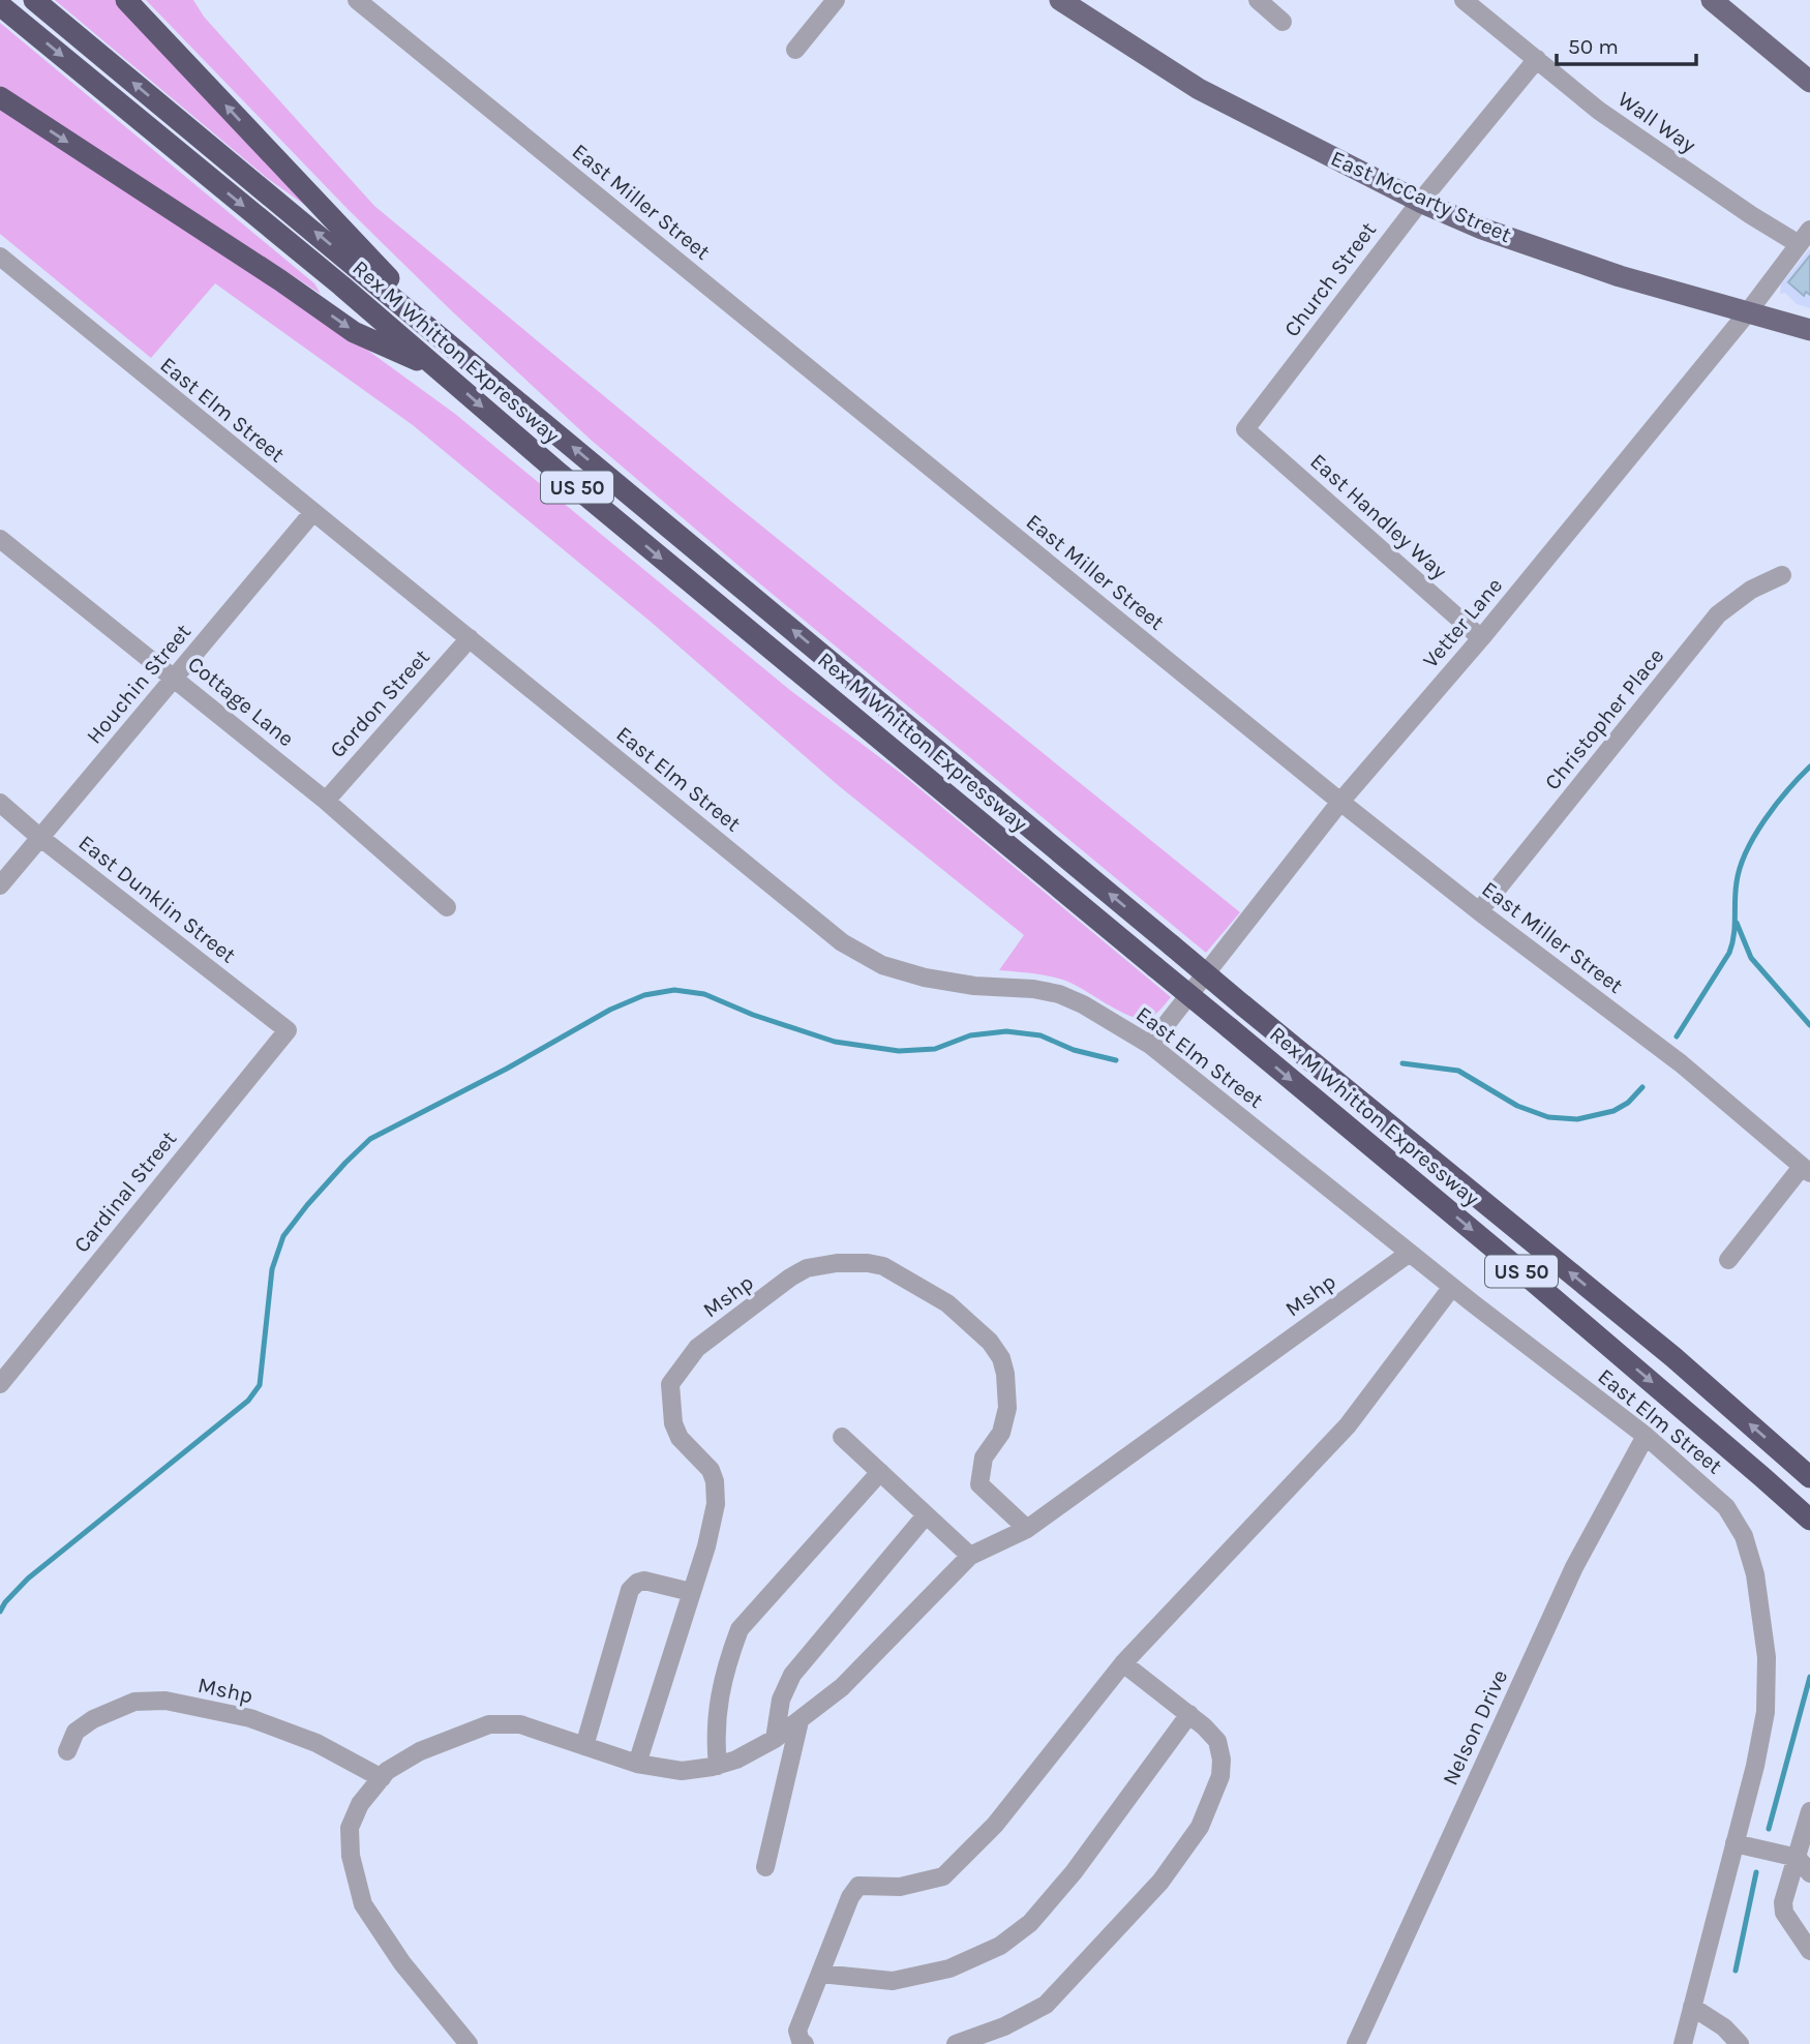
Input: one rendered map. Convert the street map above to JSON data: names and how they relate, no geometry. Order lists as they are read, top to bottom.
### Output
{
  "streets": {
    "highway": ["Rex M Whitton Expressway", "US 50"],
    "main road": ["East McCarty Street"],
    "street": [
      "Wall Way",
      "East Miller Street",
      "Church Street",
      "East Elm Street",
      "East Handley Way",
      "Vetter Lane",
      "Houchin Street",
      "Cottage Lane",
      "Gordon Street",
      "Christopher Place",
      "East Dunklin Street",
      "Cardinal Street",
      "Mshp",
      "Nelson Drive"
    ]
  },
  "crossings": [
    ["Wall Way", "Church Street"],
    ["Wall Way", "Vetter Lane"],
    ["East McCarty Street", "Church Street"],
    ["East McCarty Street", "Vetter Lane"],
    ["East Miller Street", "Vetter Lane"],
    ["East Miller Street", "Christopher Place"],
    ["Church Street", "East Handley Way"],
    ["East Elm Street", "Vetter Lane"],
    ["East Elm Street", "Houchin Street"],
    ["East Elm Street", "Gordon Street"],
    ["East Elm Street", "Mshp"],
    ["East Elm Street", "Nelson Drive"],
    ["East Handley Way", "Vetter Lane"],
    ["Houchin Street", "Cottage Lane"],
    ["Houchin Street", "East Dunklin Street"],
    ["Cottage Lane", "Gordon Street"],
    ["East Dunklin Street", "Cardinal Street"]
  ],
  "scale_bar": "50 m"
}
